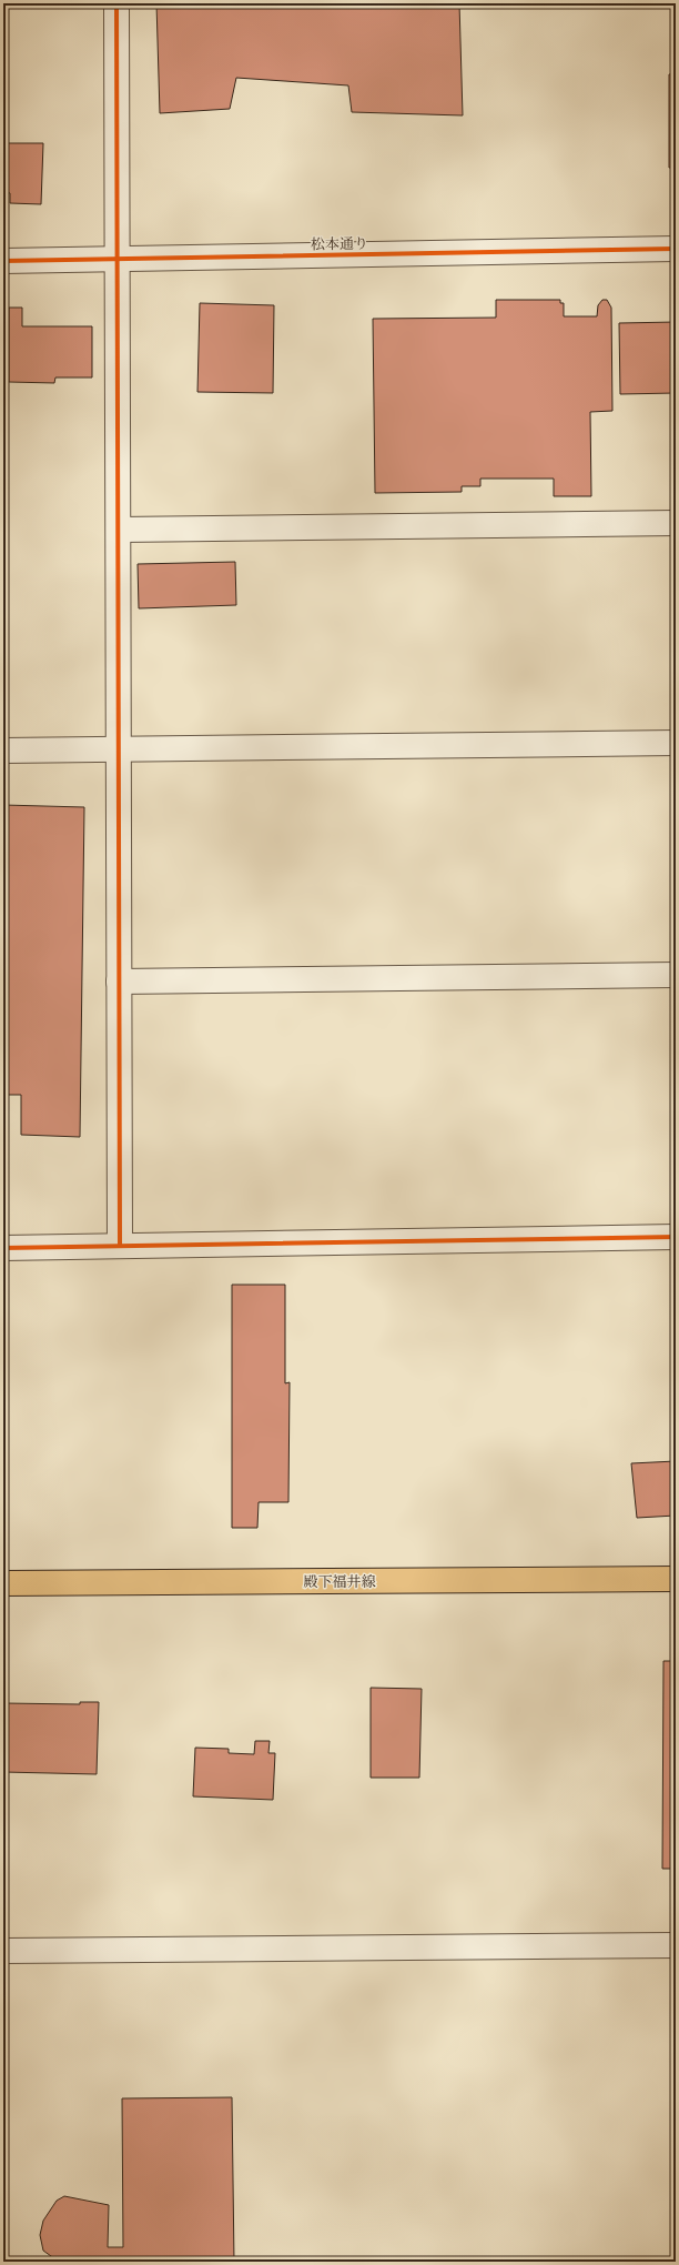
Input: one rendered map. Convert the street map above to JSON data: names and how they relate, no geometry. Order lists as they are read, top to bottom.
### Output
{
  "streets": {
    "main road": ["殿下福井線"],
    "street": ["松本通り"]
  }
}
